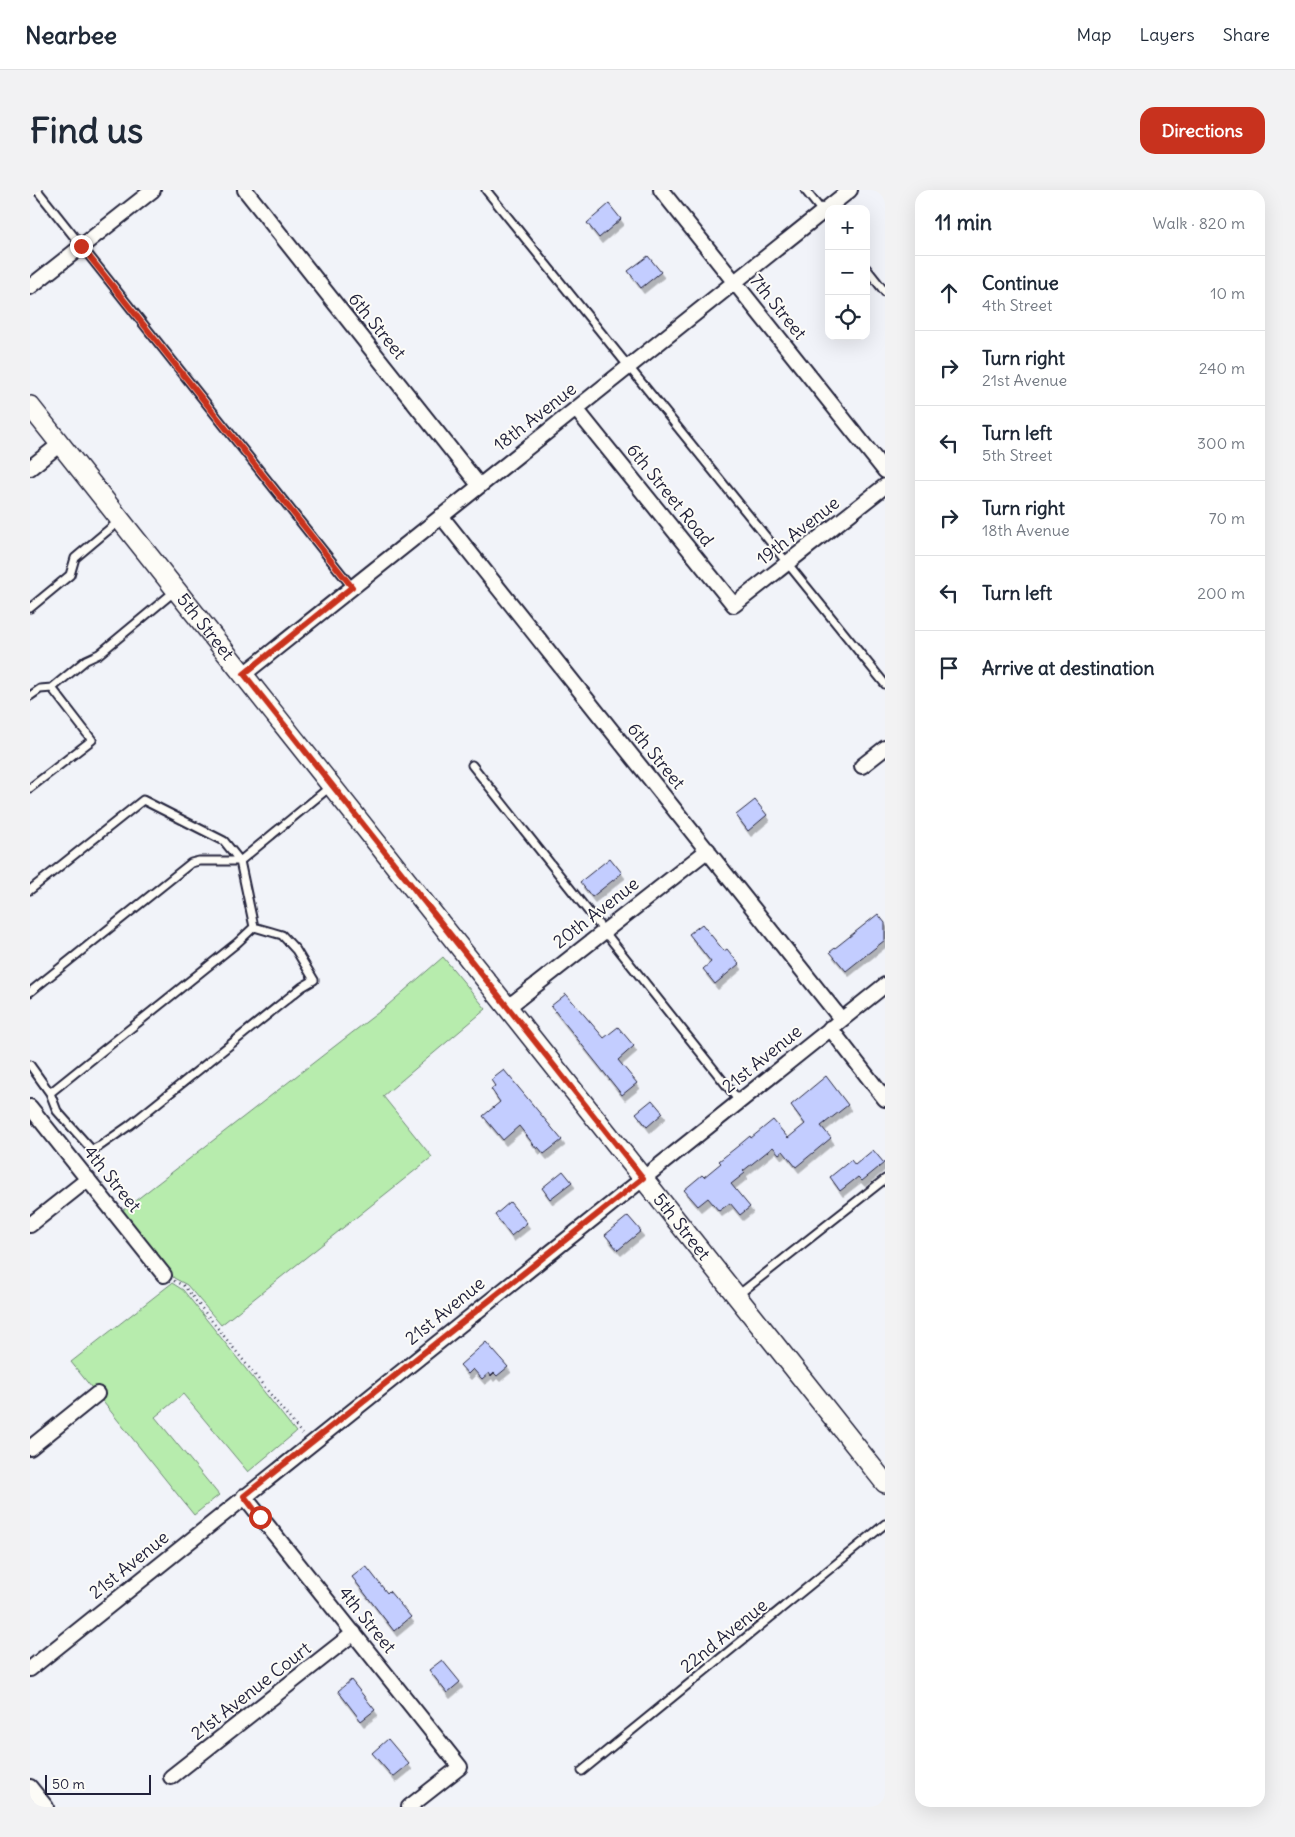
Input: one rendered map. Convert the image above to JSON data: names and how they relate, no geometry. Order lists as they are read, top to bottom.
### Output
{
  "streets": {
    "main road": ["5th Street"],
    "street": [
      "7th Street",
      "6th Street",
      "18th Avenue",
      "6th Street Road",
      "19th Avenue",
      "20th Avenue",
      "21st Avenue",
      "4th Street",
      "21st Avenue Court"
    ],
    "lane": ["22nd Avenue"]
  },
  "crossings": [
    ["7th Street", "18th Avenue"],
    ["6th Street", "18th Avenue"],
    ["6th Street", "20th Avenue"],
    ["6th Street", "21st Avenue"],
    ["18th Avenue", "6th Street Road"],
    ["18th Avenue", "5th Street"],
    ["6th Street Road", "19th Avenue"],
    ["5th Street", "20th Avenue"],
    ["5th Street", "21st Avenue"],
    ["21st Avenue", "4th Street"],
    ["4th Street", "21st Avenue Court"]
  ],
  "scale_bar": "50 m",
  "page": {
    "header": "Nearbee",
    "nav": ["Map", "Layers", "Share"],
    "buttons": "Directions",
    "title": "Find us",
    "heading": ["11 min", "Walk · 820 m"],
    "map_buttons": ["+", "−"],
    "list": [
      ["Continue", "4th Street", "10 m"],
      ["Turn right", "21st Avenue", "240 m"],
      ["Turn left", "5th Street", "300 m"],
      ["Turn right", "18th Avenue", "70 m"],
      ["Turn left", "200 m"],
      "Arrive at destination"
    ],
    "scale": "50 m"
  }
}
